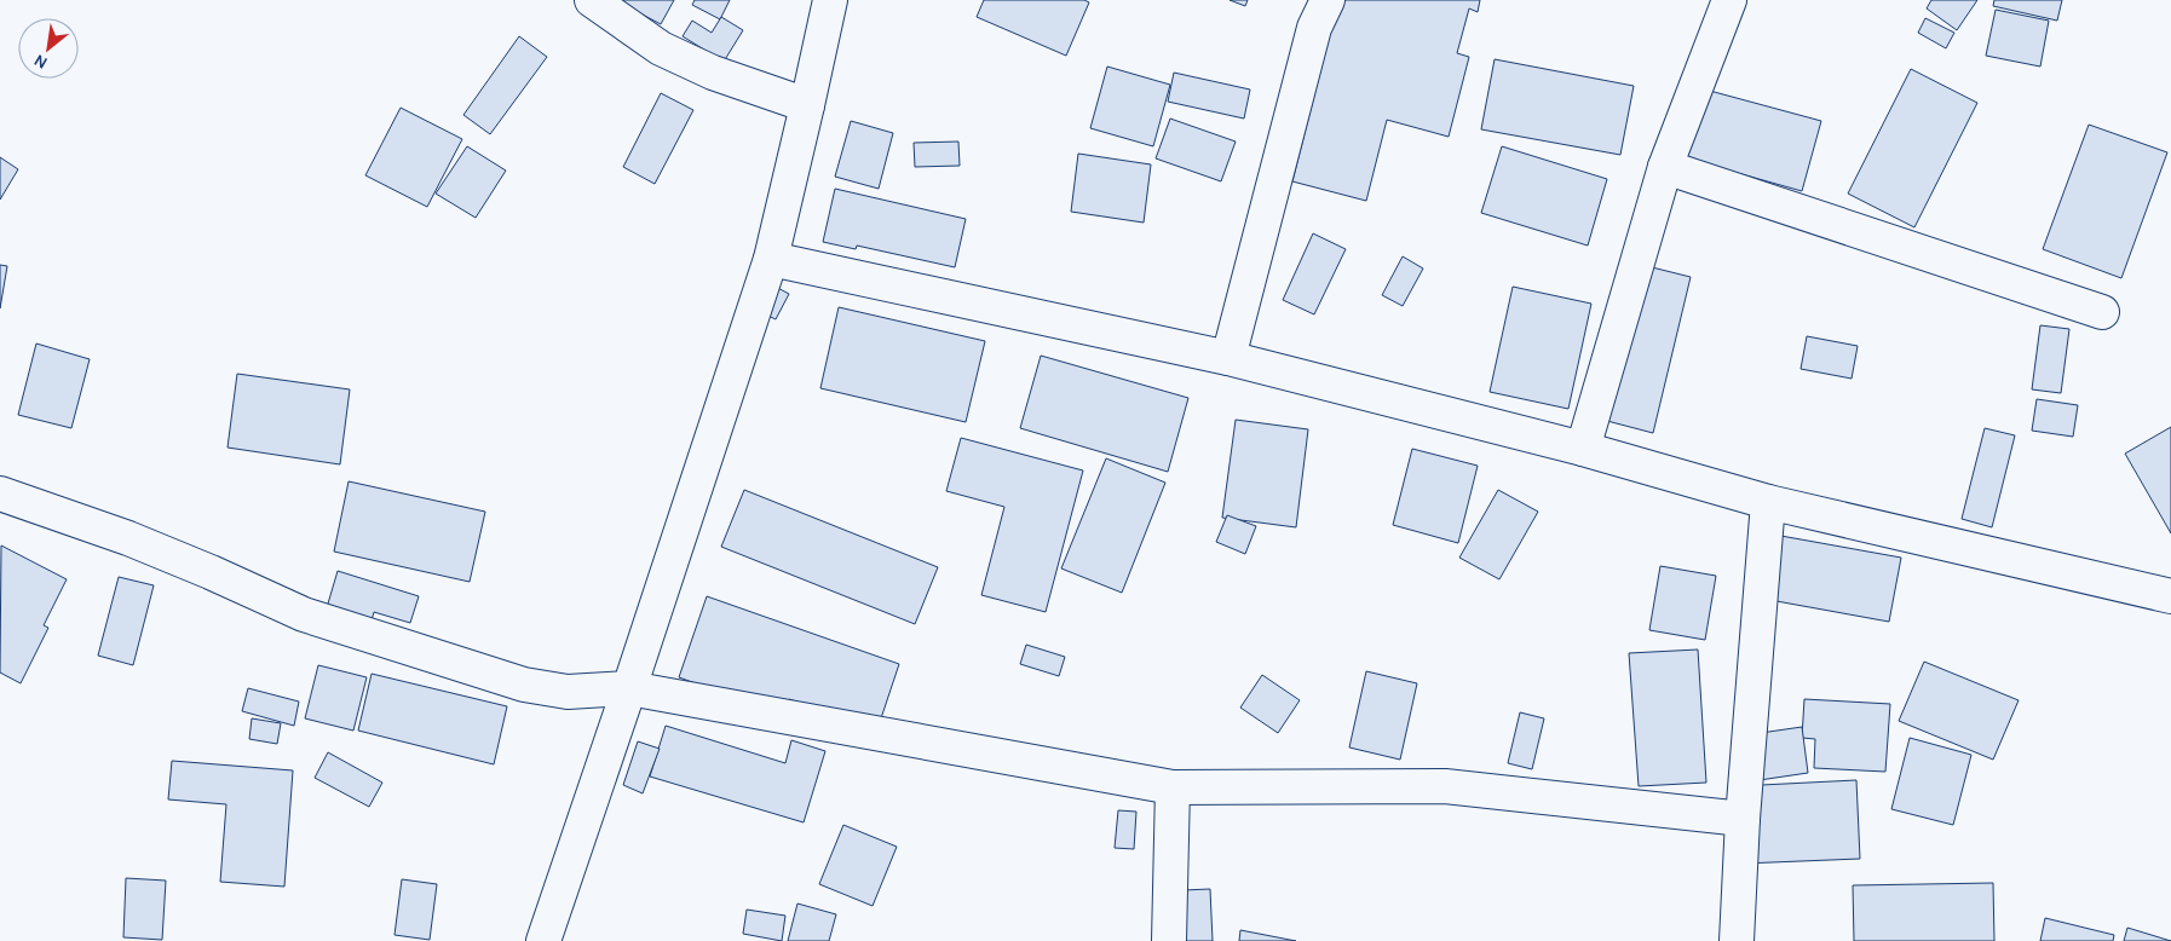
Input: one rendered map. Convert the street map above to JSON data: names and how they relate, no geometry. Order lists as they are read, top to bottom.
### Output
{
  "north": "bottom left"
}
